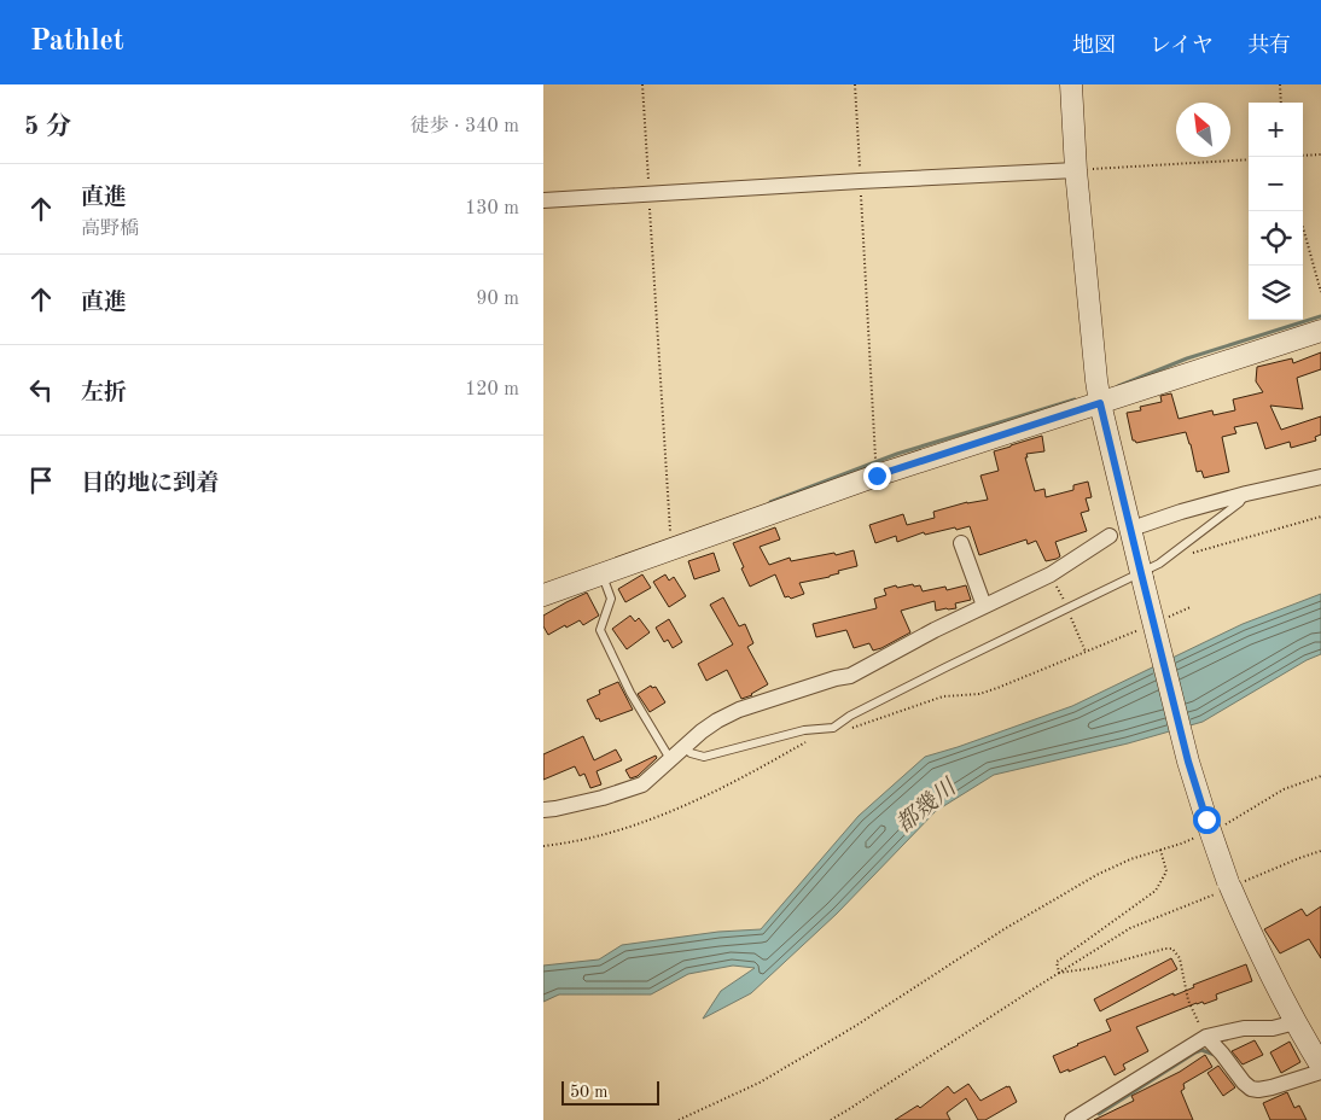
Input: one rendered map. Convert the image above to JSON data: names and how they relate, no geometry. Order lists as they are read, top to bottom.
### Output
{
  "water": ["都幾川"],
  "scale_bar": "50 m",
  "north": "top left",
  "page": {
    "header": "Pathlet",
    "nav": ["地図", "レイヤ", "共有"],
    "heading": ["5 分", "徒歩 · 340 m"],
    "map_buttons": ["+", "−"],
    "list": [
      ["直進", "高野橋", "130 m"],
      ["直進", "90 m"],
      ["左折", "120 m"],
      "目的地に到着"
    ],
    "scale": "50 m"
  }
}
